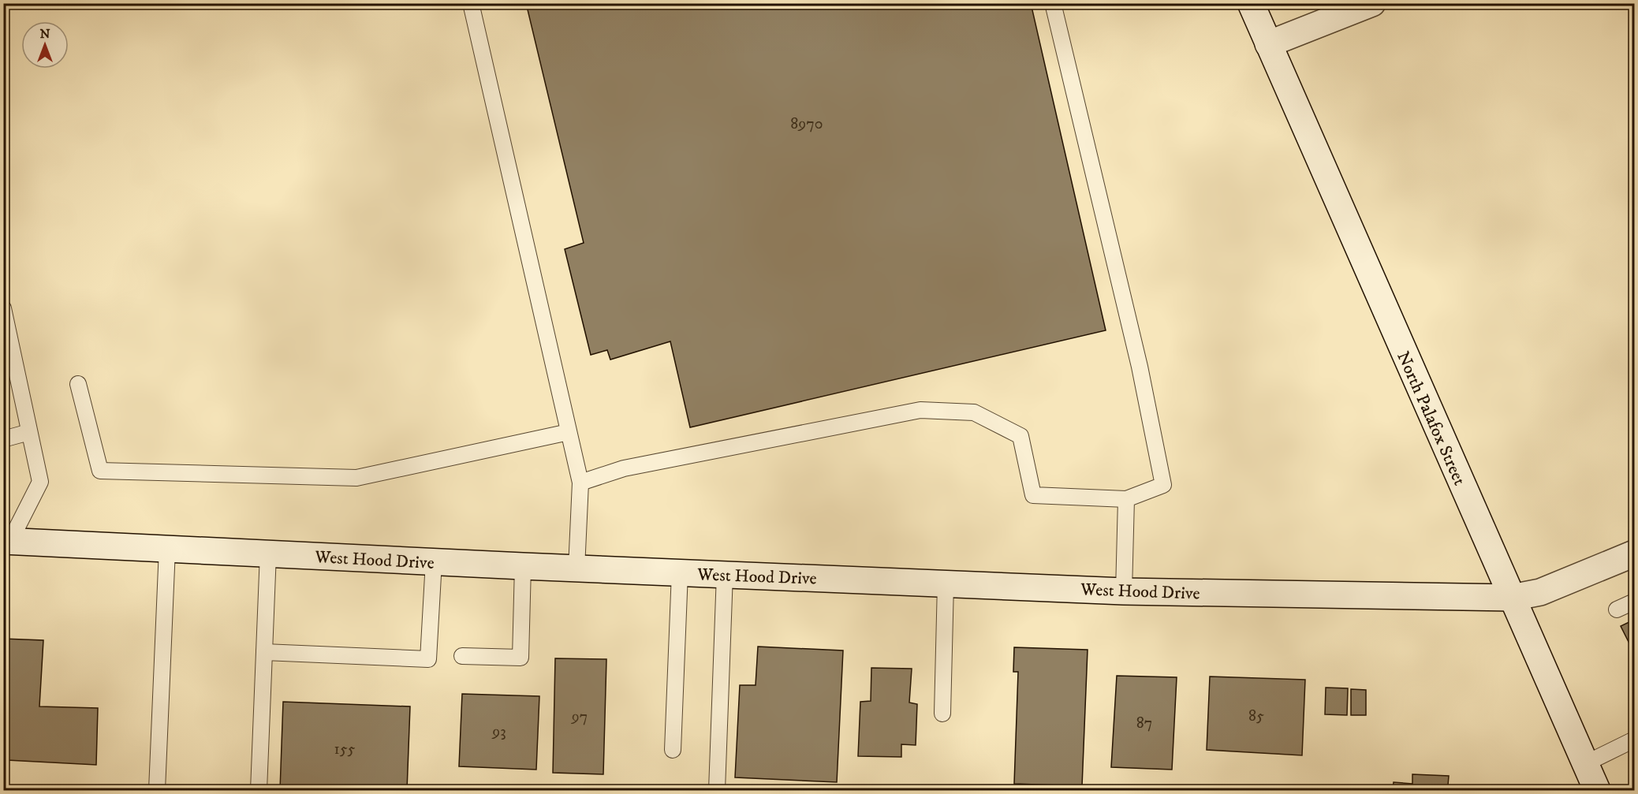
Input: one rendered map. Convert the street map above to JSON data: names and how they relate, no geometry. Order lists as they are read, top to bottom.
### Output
{
  "streets": {
    "street": ["North Palafox Street", "West Hood Drive"]
  },
  "crossings": [
    ["North Palafox Street", "West Hood Drive"]
  ],
  "house_numbers": [
    "8970",
    "85",
    "97",
    "87",
    "93",
    "155"
  ],
  "north": "top"
}
